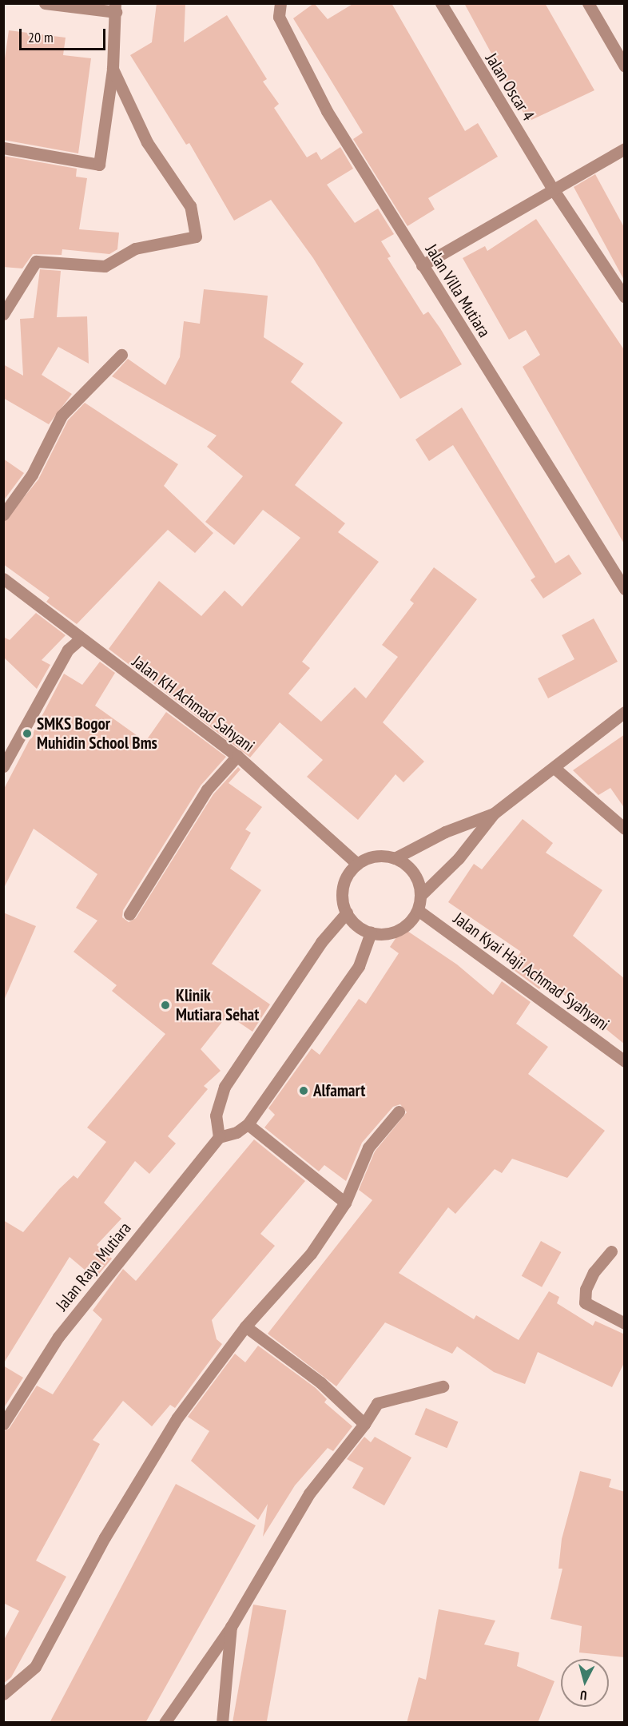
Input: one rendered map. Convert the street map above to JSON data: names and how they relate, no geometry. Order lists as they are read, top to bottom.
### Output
{
  "streets": {
    "street": [
      "Jalan Oscar 4",
      "Jalan Villa Mutiara",
      "Jalan KH Achmad Sahyani",
      "Jalan Kyai Haji Achmad Syahyani",
      "Jalan Raya Mutiara"
    ]
  },
  "crossings": [
    ["Jalan KH Achmad Sahyani", "Jalan Kyai Haji Achmad Syahyani"]
  ],
  "places": ["SMKS Bogor Muhidin School Bms", "Klinik Mutiara Sehat", "Alfamart"],
  "scale_bar": "20 m",
  "north": "bottom"
}
